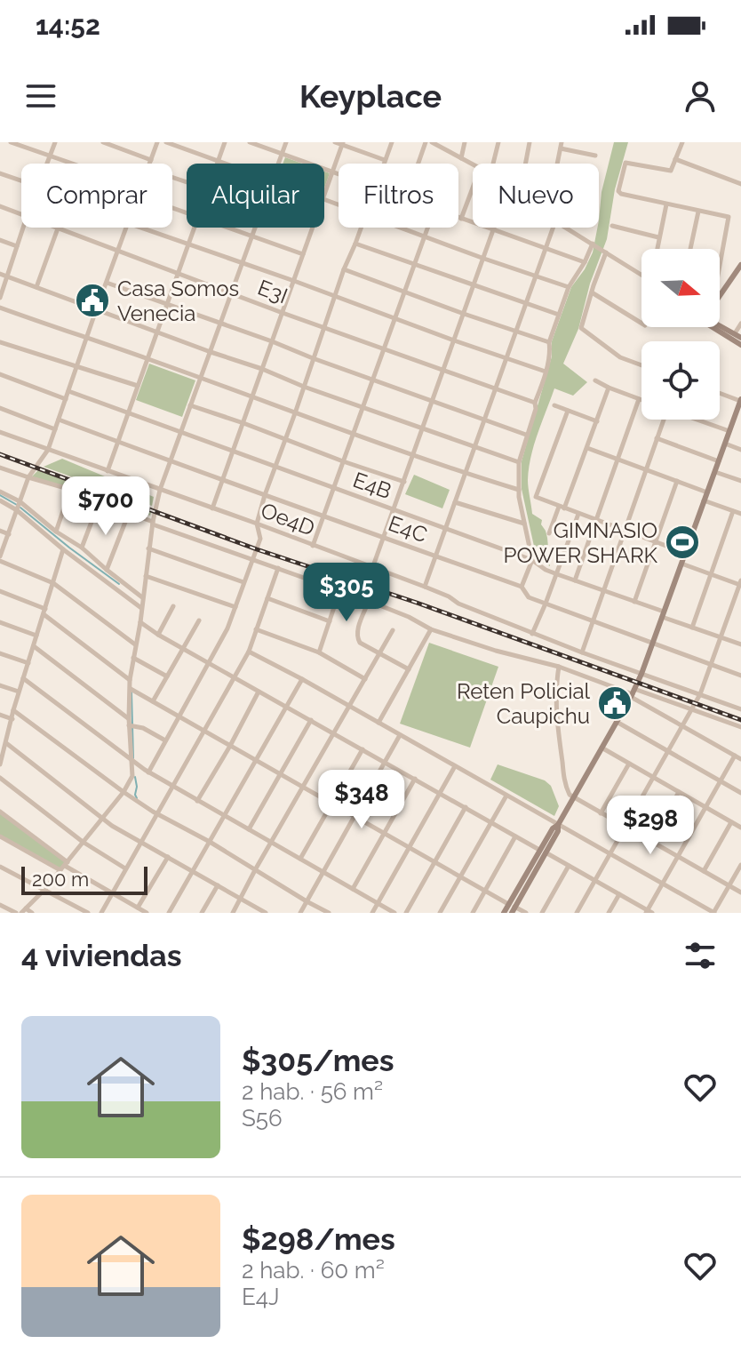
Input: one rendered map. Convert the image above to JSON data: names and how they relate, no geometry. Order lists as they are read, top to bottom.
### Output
{
  "streets": {
    "street": [
      "E3I",
      "E4B",
      "Oe4D",
      "E4C"
    ]
  },
  "places": {
    "public building": ["Casa Somos Venecia", "Reten Policial Caupichu"],
    "sports": ["GIMNASIO POWER SHARK"]
  },
  "scale_bar": "200 m",
  "north": "right",
  "page": {
    "status": "14:52",
    "header": "Keyplace",
    "chip": [
      "Comprar",
      "Alquilar",
      "Filtros",
      "Nuevo"
    ],
    "price": [
      "$700",
      "$305",
      "$348",
      "$298"
    ],
    "scale": "200 m",
    "heading": "4 viviendas",
    "list": [
      {
        "name": "$305/mes",
        "note": "2 hab. · 56 m² · S56"
      },
      {
        "name": "$298/mes",
        "note": "2 hab. · 60 m² · E4J"
      }
    ]
  }
}
